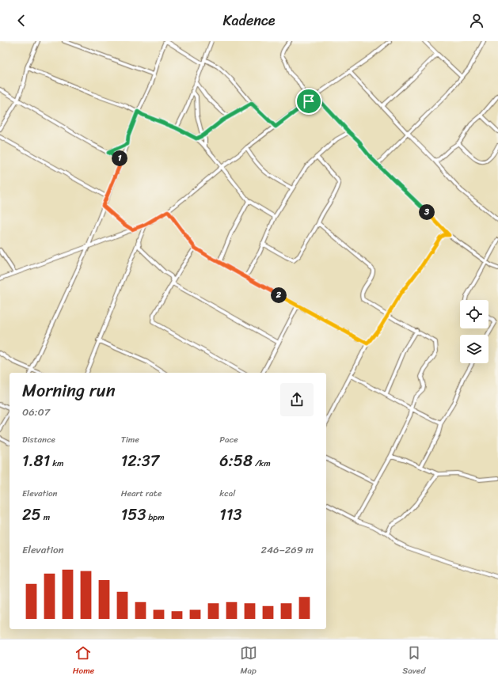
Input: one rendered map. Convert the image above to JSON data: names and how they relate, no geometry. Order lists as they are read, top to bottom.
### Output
{
  "page": {
    "header": "Kadence",
    "pins": ["1", "3", "2"],
    "heading": ["Morning run", "06:07"],
    "stats": [
      ["Distance", "1.81 km"],
      ["Time", "12:37"],
      ["Pace", "6:58 /km"],
      ["Elevation", "25 m"],
      ["Heart rate", "153 bpm"],
      ["kcal", "113"]
    ],
    "chart": ["Elevation", "246–269 m"],
    "tabs": ["Home", "Map", "Saved"]
  }
}
